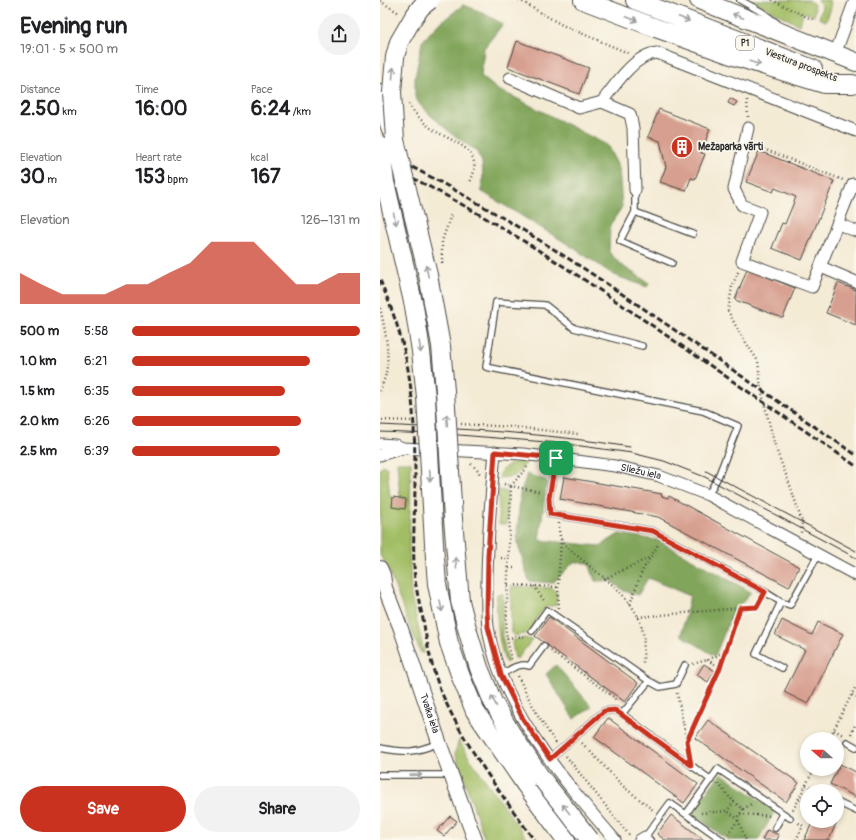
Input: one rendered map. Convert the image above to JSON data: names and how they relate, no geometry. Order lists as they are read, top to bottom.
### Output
{
  "streets": {
    "main road": ["P1", "Viestura prospekts"],
    "street": ["Sliežu iela", "Tvaika iela"]
  },
  "places": {
    "building": ["Mežaparka vārti"]
  },
  "north": "left",
  "page": {
    "heading": ["Evening run", "19:01 · 5 × 500 m"],
    "stats": [
      ["Distance", "2.50 km"],
      ["Time", "16:00"],
      ["Pace", "6:24 /km"],
      ["Elevation", "30 m"],
      ["Heart rate", "153 bpm"],
      ["kcal", "167"]
    ],
    "chart": ["Elevation", "126–131 m"],
    "list": [
      {
        "name": "500 m",
        "note": "5:58"
      },
      {
        "name": "1.0 km",
        "note": "6:21"
      },
      {
        "name": "1.5 km",
        "note": "6:35"
      },
      {
        "name": "2.0 km",
        "note": "6:26"
      },
      {
        "name": "2.5 km",
        "note": "6:39"
      }
    ],
    "buttons": ["Save", "Share"]
  }
}
